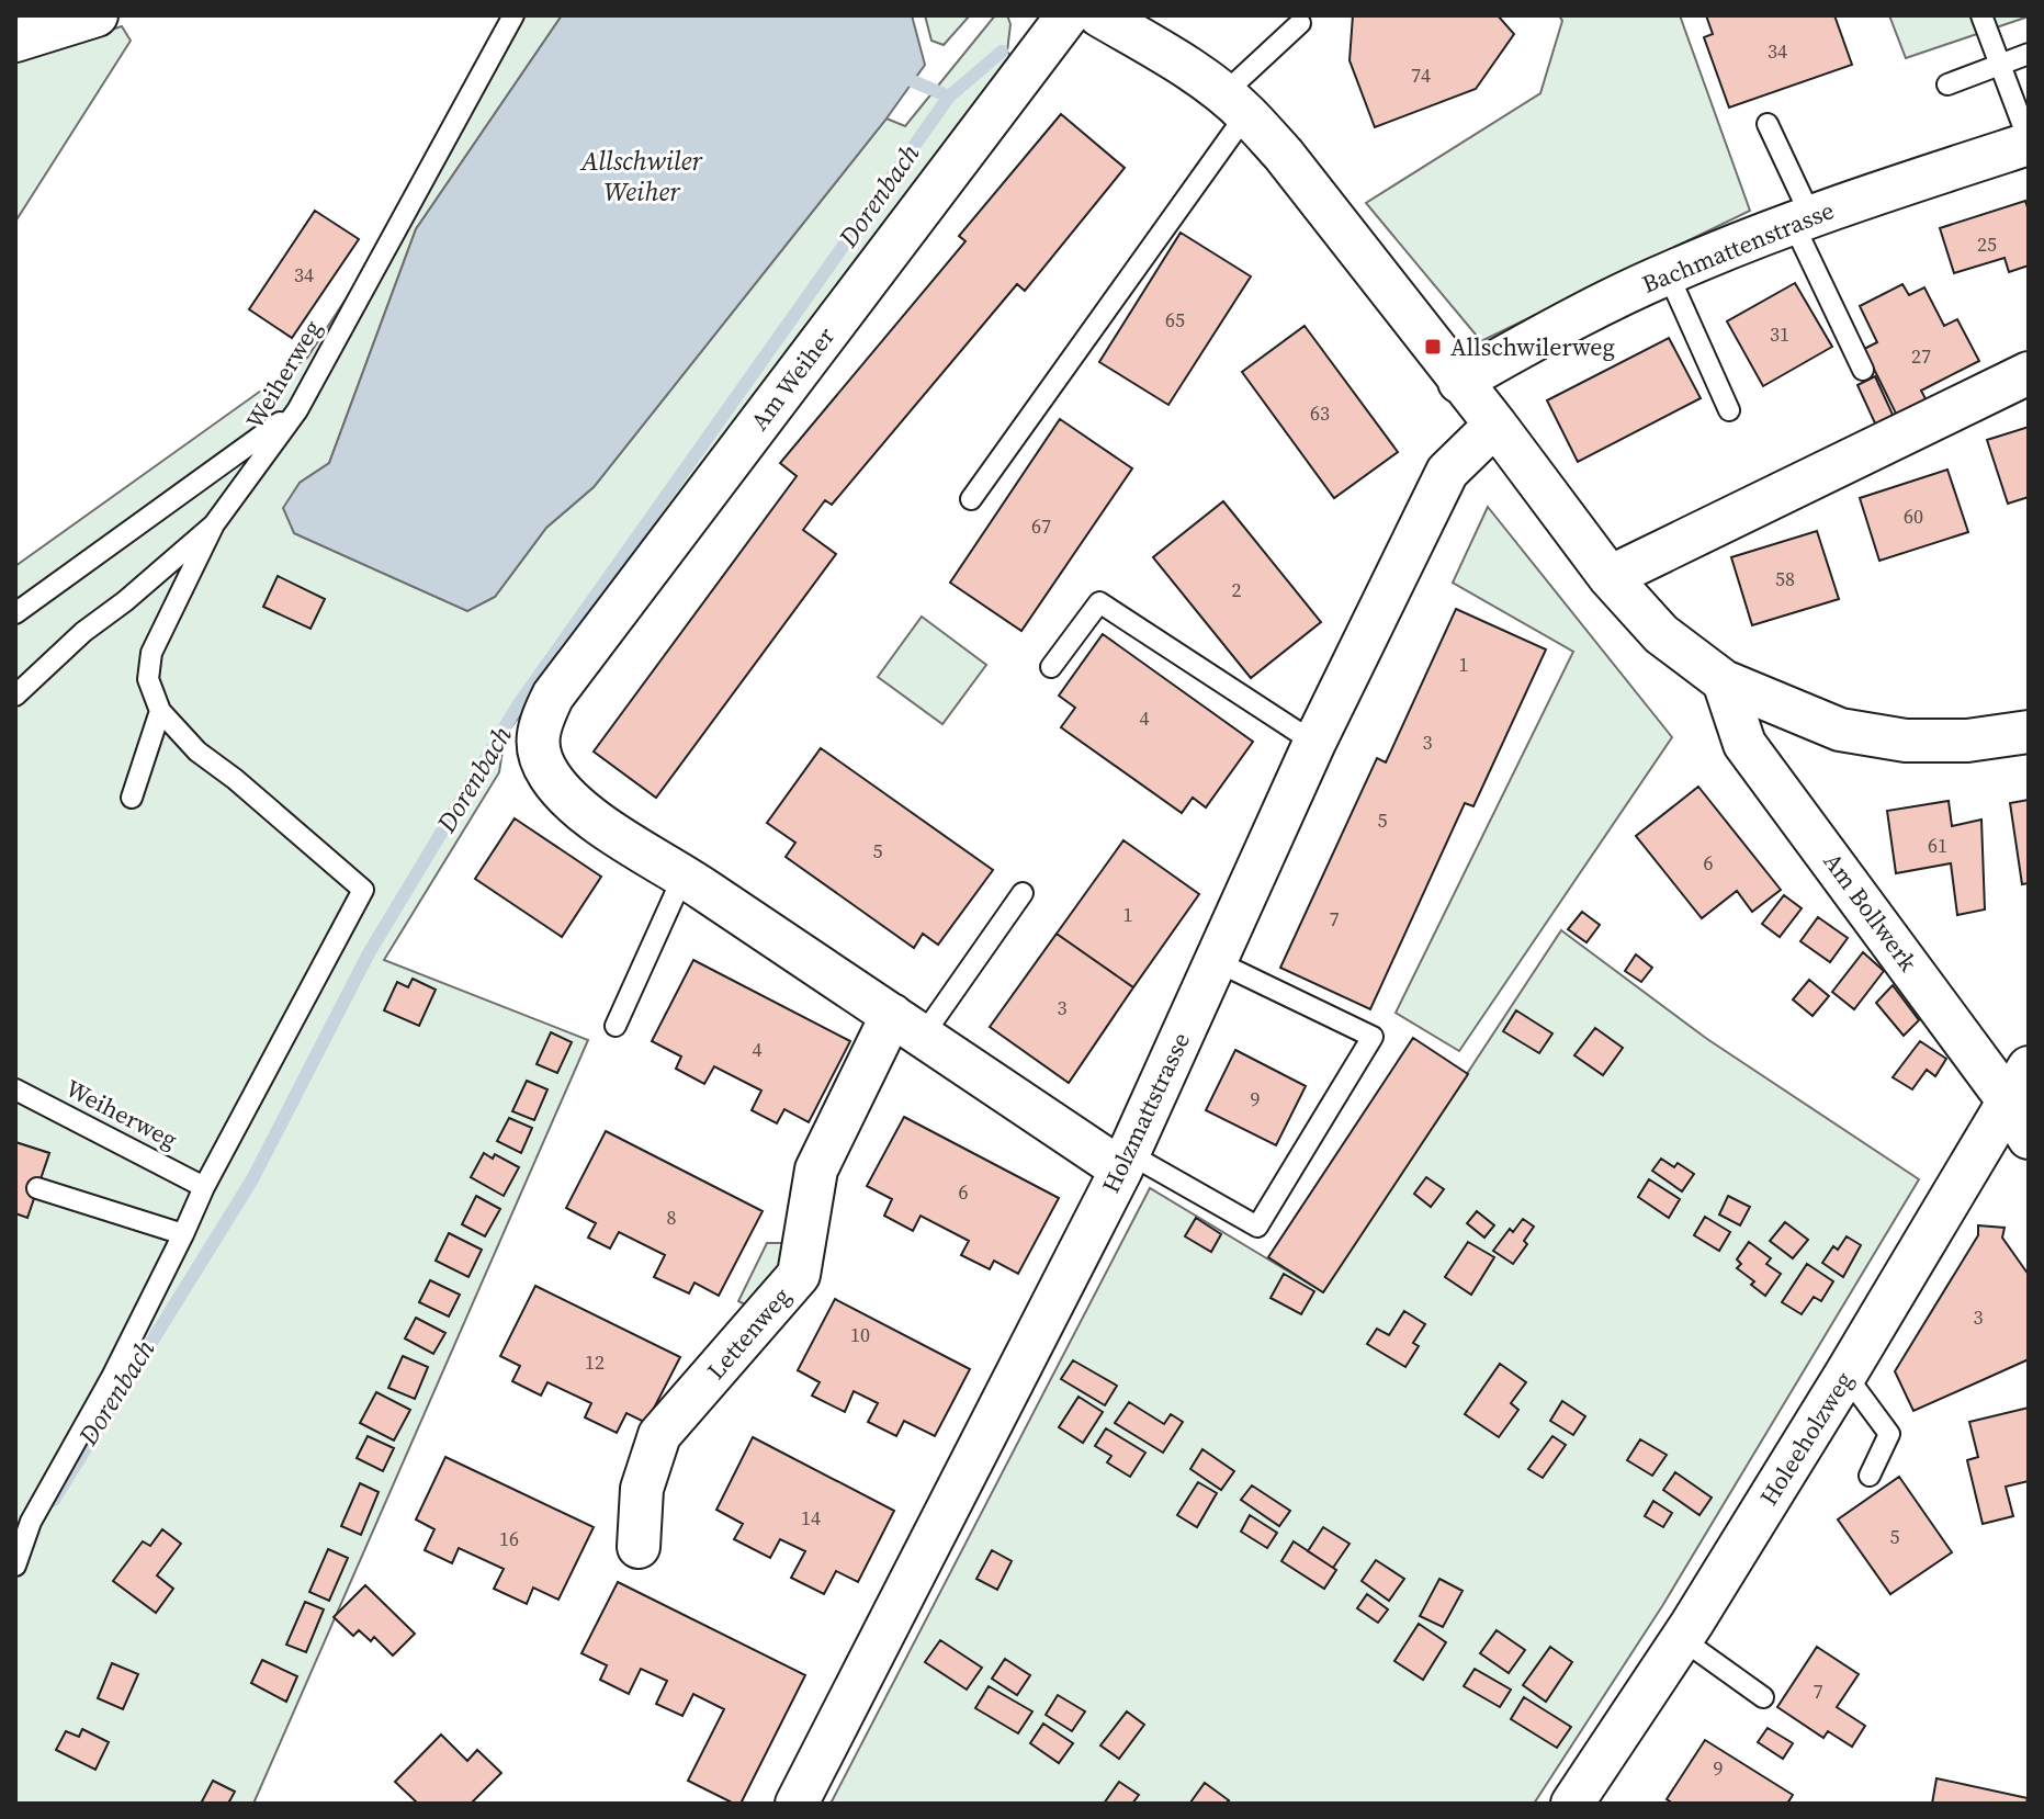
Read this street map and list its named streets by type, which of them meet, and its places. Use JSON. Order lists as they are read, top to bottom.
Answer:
{
  "streets": {
    "street": [
      "Bachmattenstrasse",
      "Am Weiher",
      "Am Bollwerk",
      "Holzmattstrasse",
      "Lettenweg",
      "Holeeholzweg"
    ],
    "lane": ["Weiherweg"]
  },
  "crossings": [
    ["Am Bollwerk", "Holeeholzweg"]
  ],
  "water": ["Allschwiler Weiher", "Dorenbach"],
  "places": {
    "transit": ["Allschwilerweg"]
  },
  "house_numbers": [
    "34",
    "74",
    "25",
    "34",
    "65",
    "31",
    "27",
    "63",
    "60",
    "67",
    "58",
    "2",
    "1",
    "4",
    "3",
    "5",
    "61",
    "5",
    "6",
    "1",
    "7",
    "3",
    "4",
    "9",
    "6",
    "8",
    "3",
    "10",
    "12",
    "14",
    "5",
    "16",
    "7",
    "9"
  ]
}
